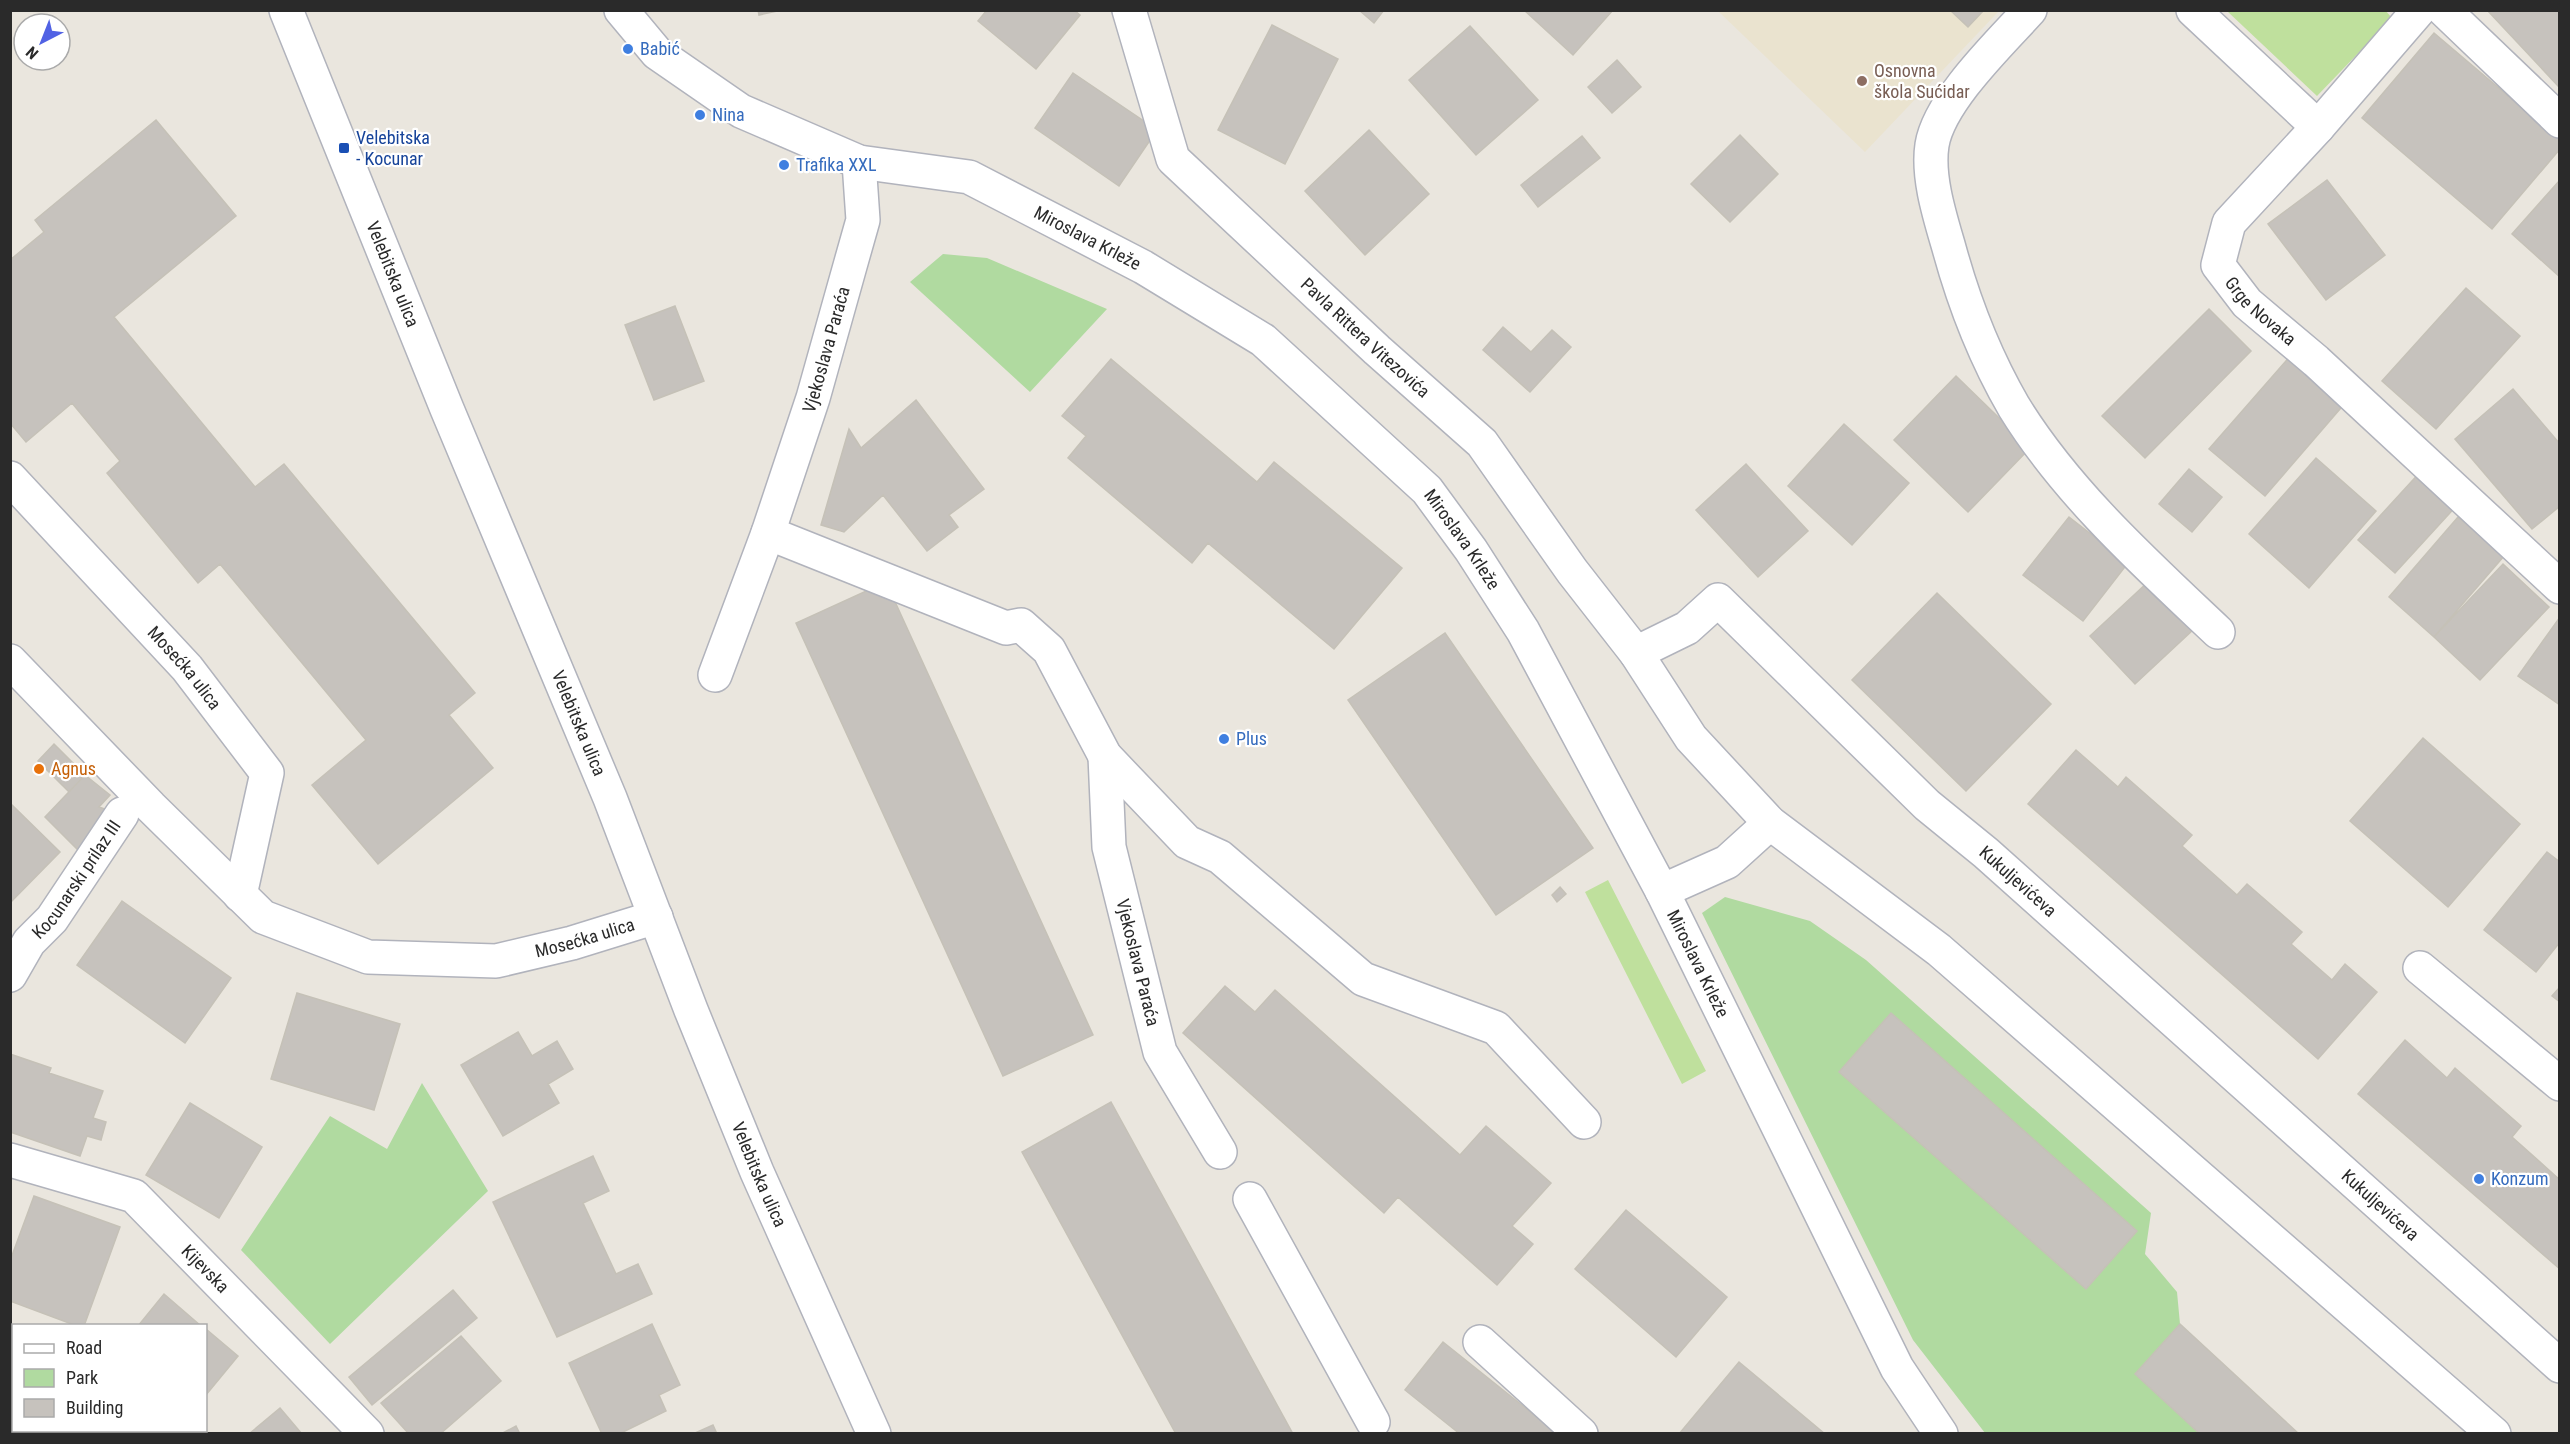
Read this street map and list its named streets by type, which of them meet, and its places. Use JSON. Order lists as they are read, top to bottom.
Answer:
{
  "streets": {
    "street": [
      "Miroslava Krleže",
      "Velebitska ulica",
      "Grge Novaka",
      "Pavla Rittera Vitezovića",
      "Vjekoslava Paraća",
      "Mosećka ulica",
      "Kocunarski prilaz III",
      "Kukuljevićeva",
      "Kijevska"
    ]
  },
  "crossings": [
    ["Miroslava Krleže", "Vjekoslava Paraća"],
    ["Velebitska ulica", "Mosećka ulica"],
    ["Pavla Rittera Vitezovića", "Kukuljevićeva"]
  ],
  "places": {
    "other": [
      "Babić",
      "Osnovna škola Sućidar",
      "Nina",
      "Trafika XXL",
      "Plus",
      "Agnus",
      "Konzum"
    ],
    "transit": ["Velebitska - Kocunar"]
  },
  "legend": ["Road", "Park", "Building"],
  "north": "bottom left"
}
